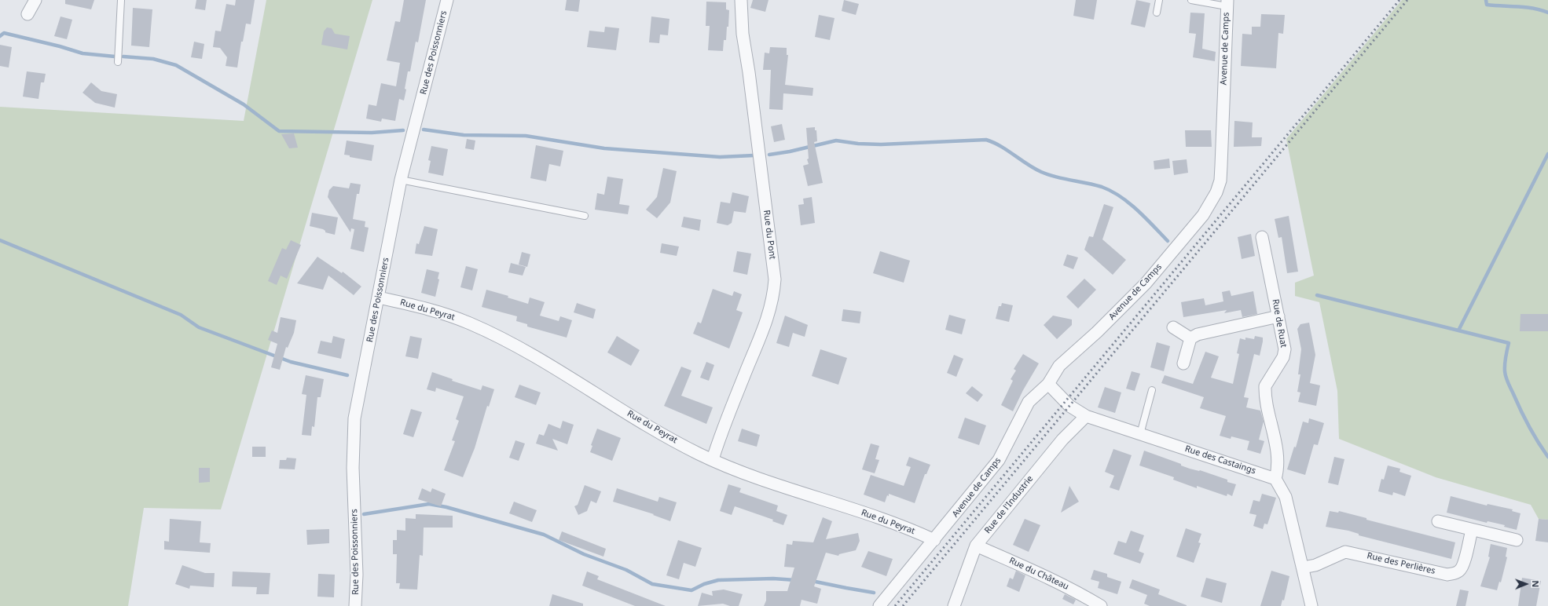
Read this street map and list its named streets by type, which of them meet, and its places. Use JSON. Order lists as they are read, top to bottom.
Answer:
{
  "streets": {
    "street": [
      "Avenue de Camps",
      "Rue des Poissonniers",
      "Rue du Pont",
      "Rue du Peyrat",
      "Rue de Ruat",
      "Rue des Castaings",
      "Rue de l'Industrie",
      "Rue des Perlières",
      "Rue du Château"
    ]
  },
  "crossings": [
    ["Avenue de Camps", "Rue du Peyrat"],
    ["Avenue de Camps", "Rue des Castaings"],
    ["Rue des Poissonniers", "Rue du Peyrat"],
    ["Rue du Pont", "Rue du Peyrat"],
    ["Rue de Ruat", "Rue des Castaings"],
    ["Rue des Castaings", "Rue de l'Industrie"],
    ["Rue de l'Industrie", "Rue du Château"]
  ],
  "north": "right"
}
